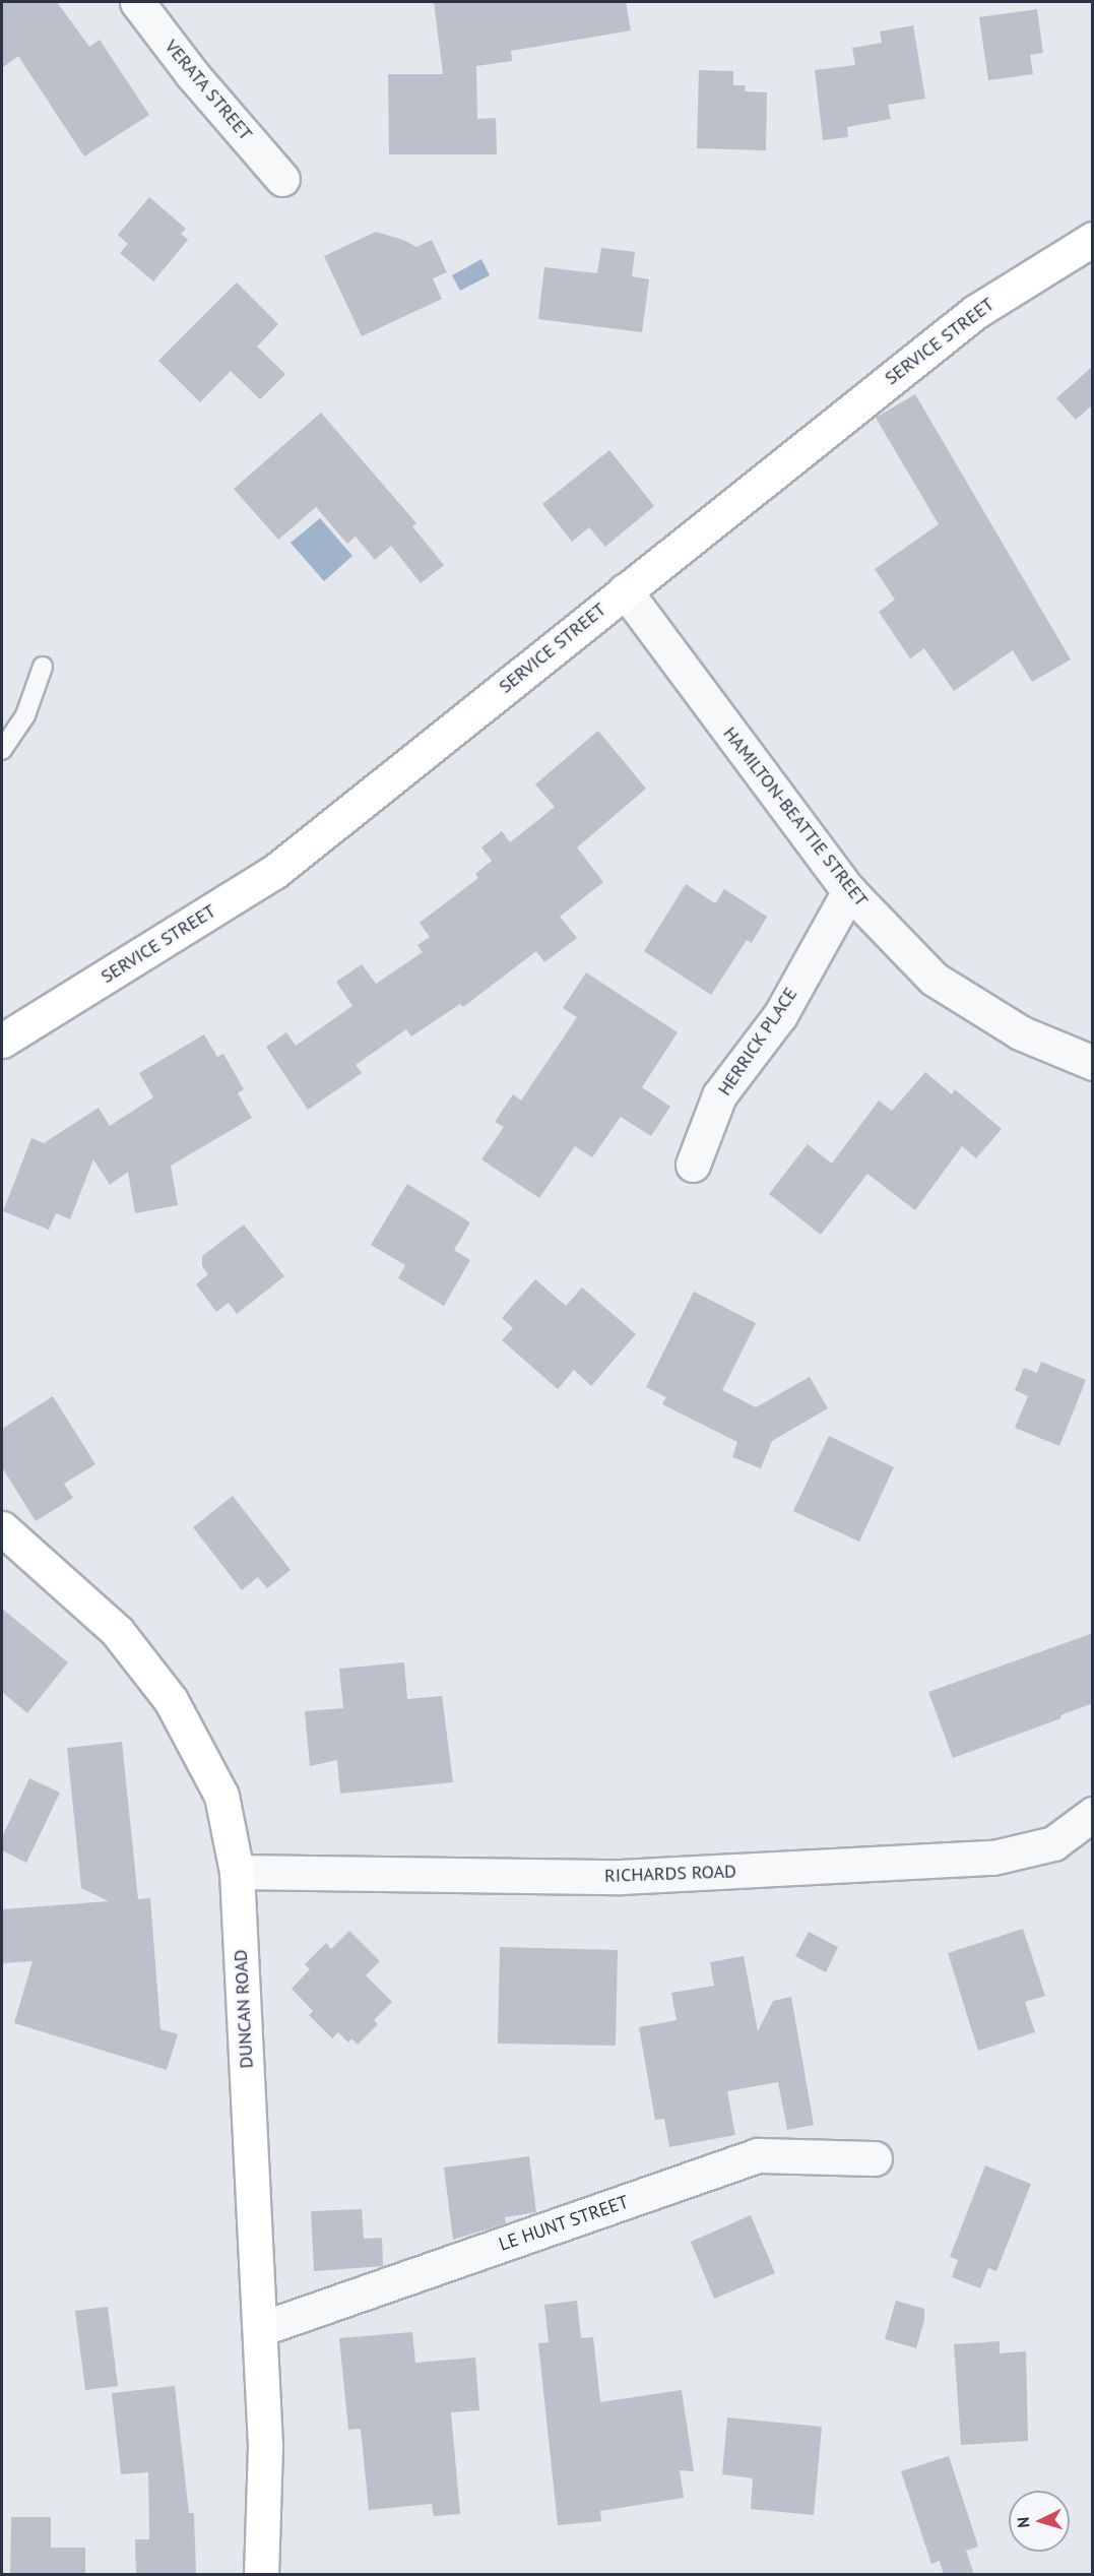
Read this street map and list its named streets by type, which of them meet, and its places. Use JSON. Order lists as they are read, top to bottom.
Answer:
{
  "streets": {
    "main road": ["SERVICE STREET", "DUNCAN ROAD"],
    "street": [
      "VERATA STREET",
      "HAMILTON-BEATTIE STREET",
      "HERRICK PLACE",
      "RICHARDS ROAD",
      "LE HUNT STREET"
    ]
  },
  "crossings": [
    ["SERVICE STREET", "HAMILTON-BEATTIE STREET"],
    ["HAMILTON-BEATTIE STREET", "HERRICK PLACE"],
    ["RICHARDS ROAD", "DUNCAN ROAD"],
    ["DUNCAN ROAD", "LE HUNT STREET"]
  ],
  "north": "left"
}
